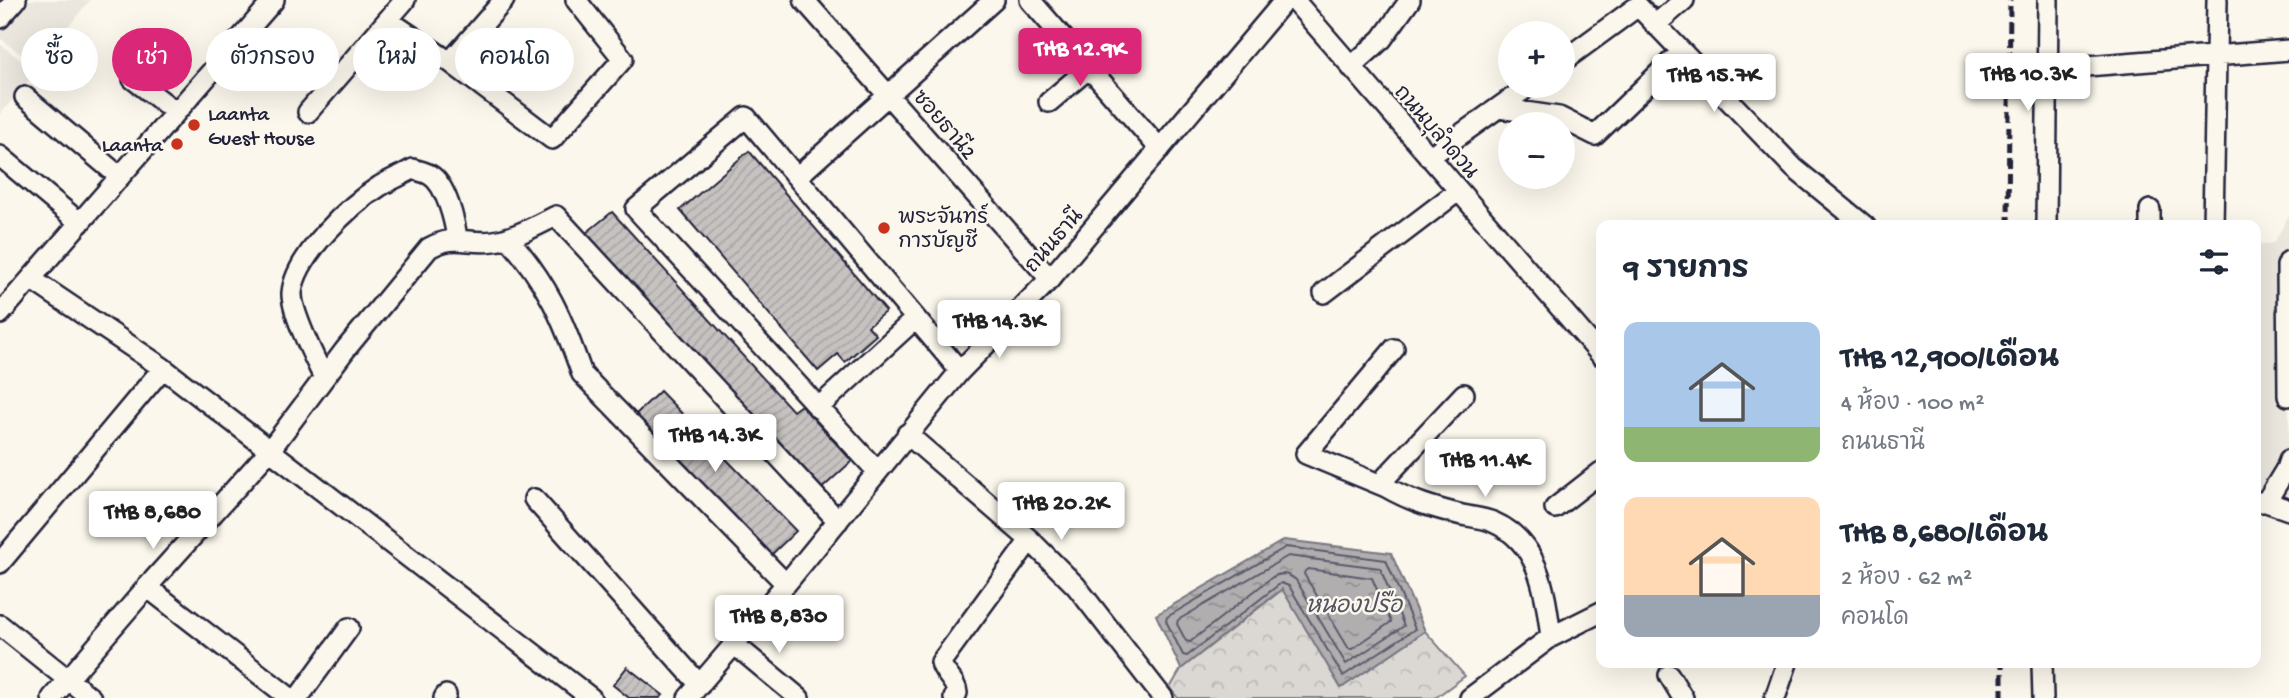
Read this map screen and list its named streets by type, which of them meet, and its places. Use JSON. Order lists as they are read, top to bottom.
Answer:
{
  "streets": {
    "street": ["ซอยธานี2", "ถนนบุลำดวน", "ถนนธานี"]
  },
  "crossings": [
    ["ซอยธานี2", "ถนนธานี"]
  ],
  "water": ["หนองปรือ"],
  "places": ["Laanta Guest House", "Laanta", "พระจันทร์ การบัญชี"],
  "page": {
    "map_buttons": ["+", "−"],
    "price": [
      "THB 12.9K",
      "THB 10.3K",
      "THB 15.7K",
      "THB 14.3K",
      "THB 14.3K",
      "THB 11.4K",
      "THB 20.2K",
      "THB 8,680",
      "THB 8,830"
    ],
    "chip": [
      "ซื้อ",
      "เช่า",
      "ตัวกรอง",
      "ใหม่",
      "คอนโด"
    ],
    "heading": "9 รายการ",
    "list": [
      {
        "name": "THB 12,900/เดือน",
        "note": "4 ห้อง · 100 m² · ถนนธานี"
      },
      {
        "name": "THB 8,680/เดือน",
        "note": "2 ห้อง · 62 m² · คอนโด"
      }
    ]
  }
}
